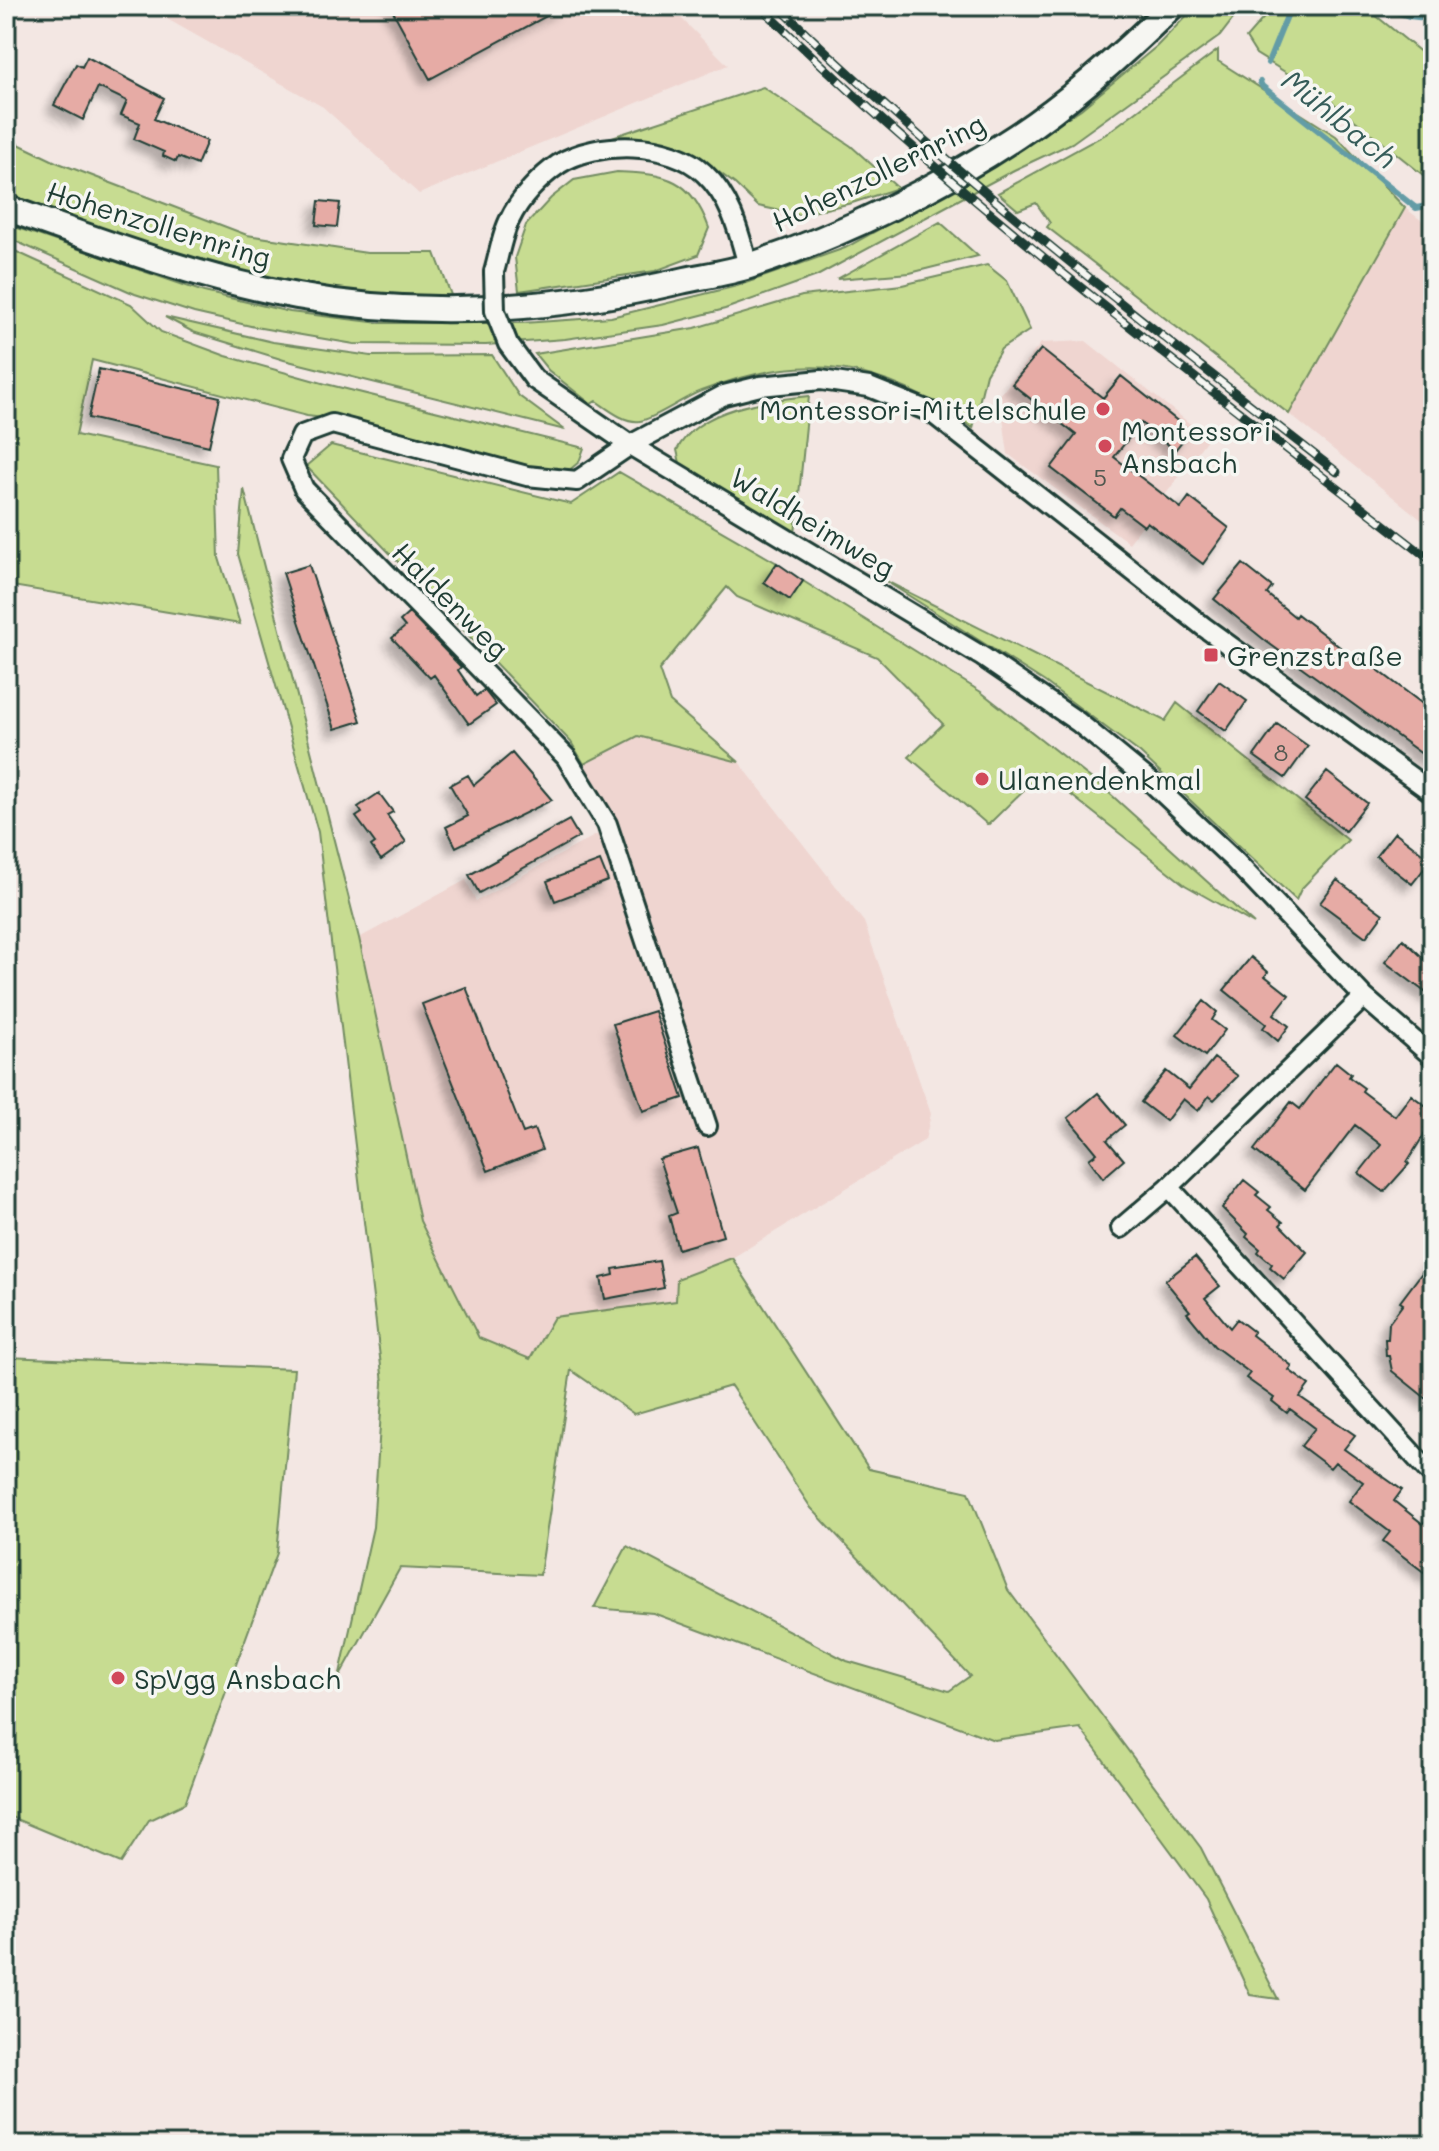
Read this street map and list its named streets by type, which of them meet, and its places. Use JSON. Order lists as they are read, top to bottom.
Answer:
{
  "streets": {
    "main road": ["Hohenzollernring"],
    "street": ["Waldheimweg", "Haldenweg"]
  },
  "crossings": [
    ["Hohenzollernring", "Waldheimweg"],
    ["Waldheimweg", "Haldenweg"]
  ],
  "water": ["Mühlbach"],
  "places": {
    "other": [
      "Montessori-Mittelschule",
      "Montessori Ansbach",
      "Ulanendenkmal",
      "SpVgg Ansbach"
    ],
    "transit": ["Grenzstraße"]
  },
  "house_numbers": ["5", "8"]
}
